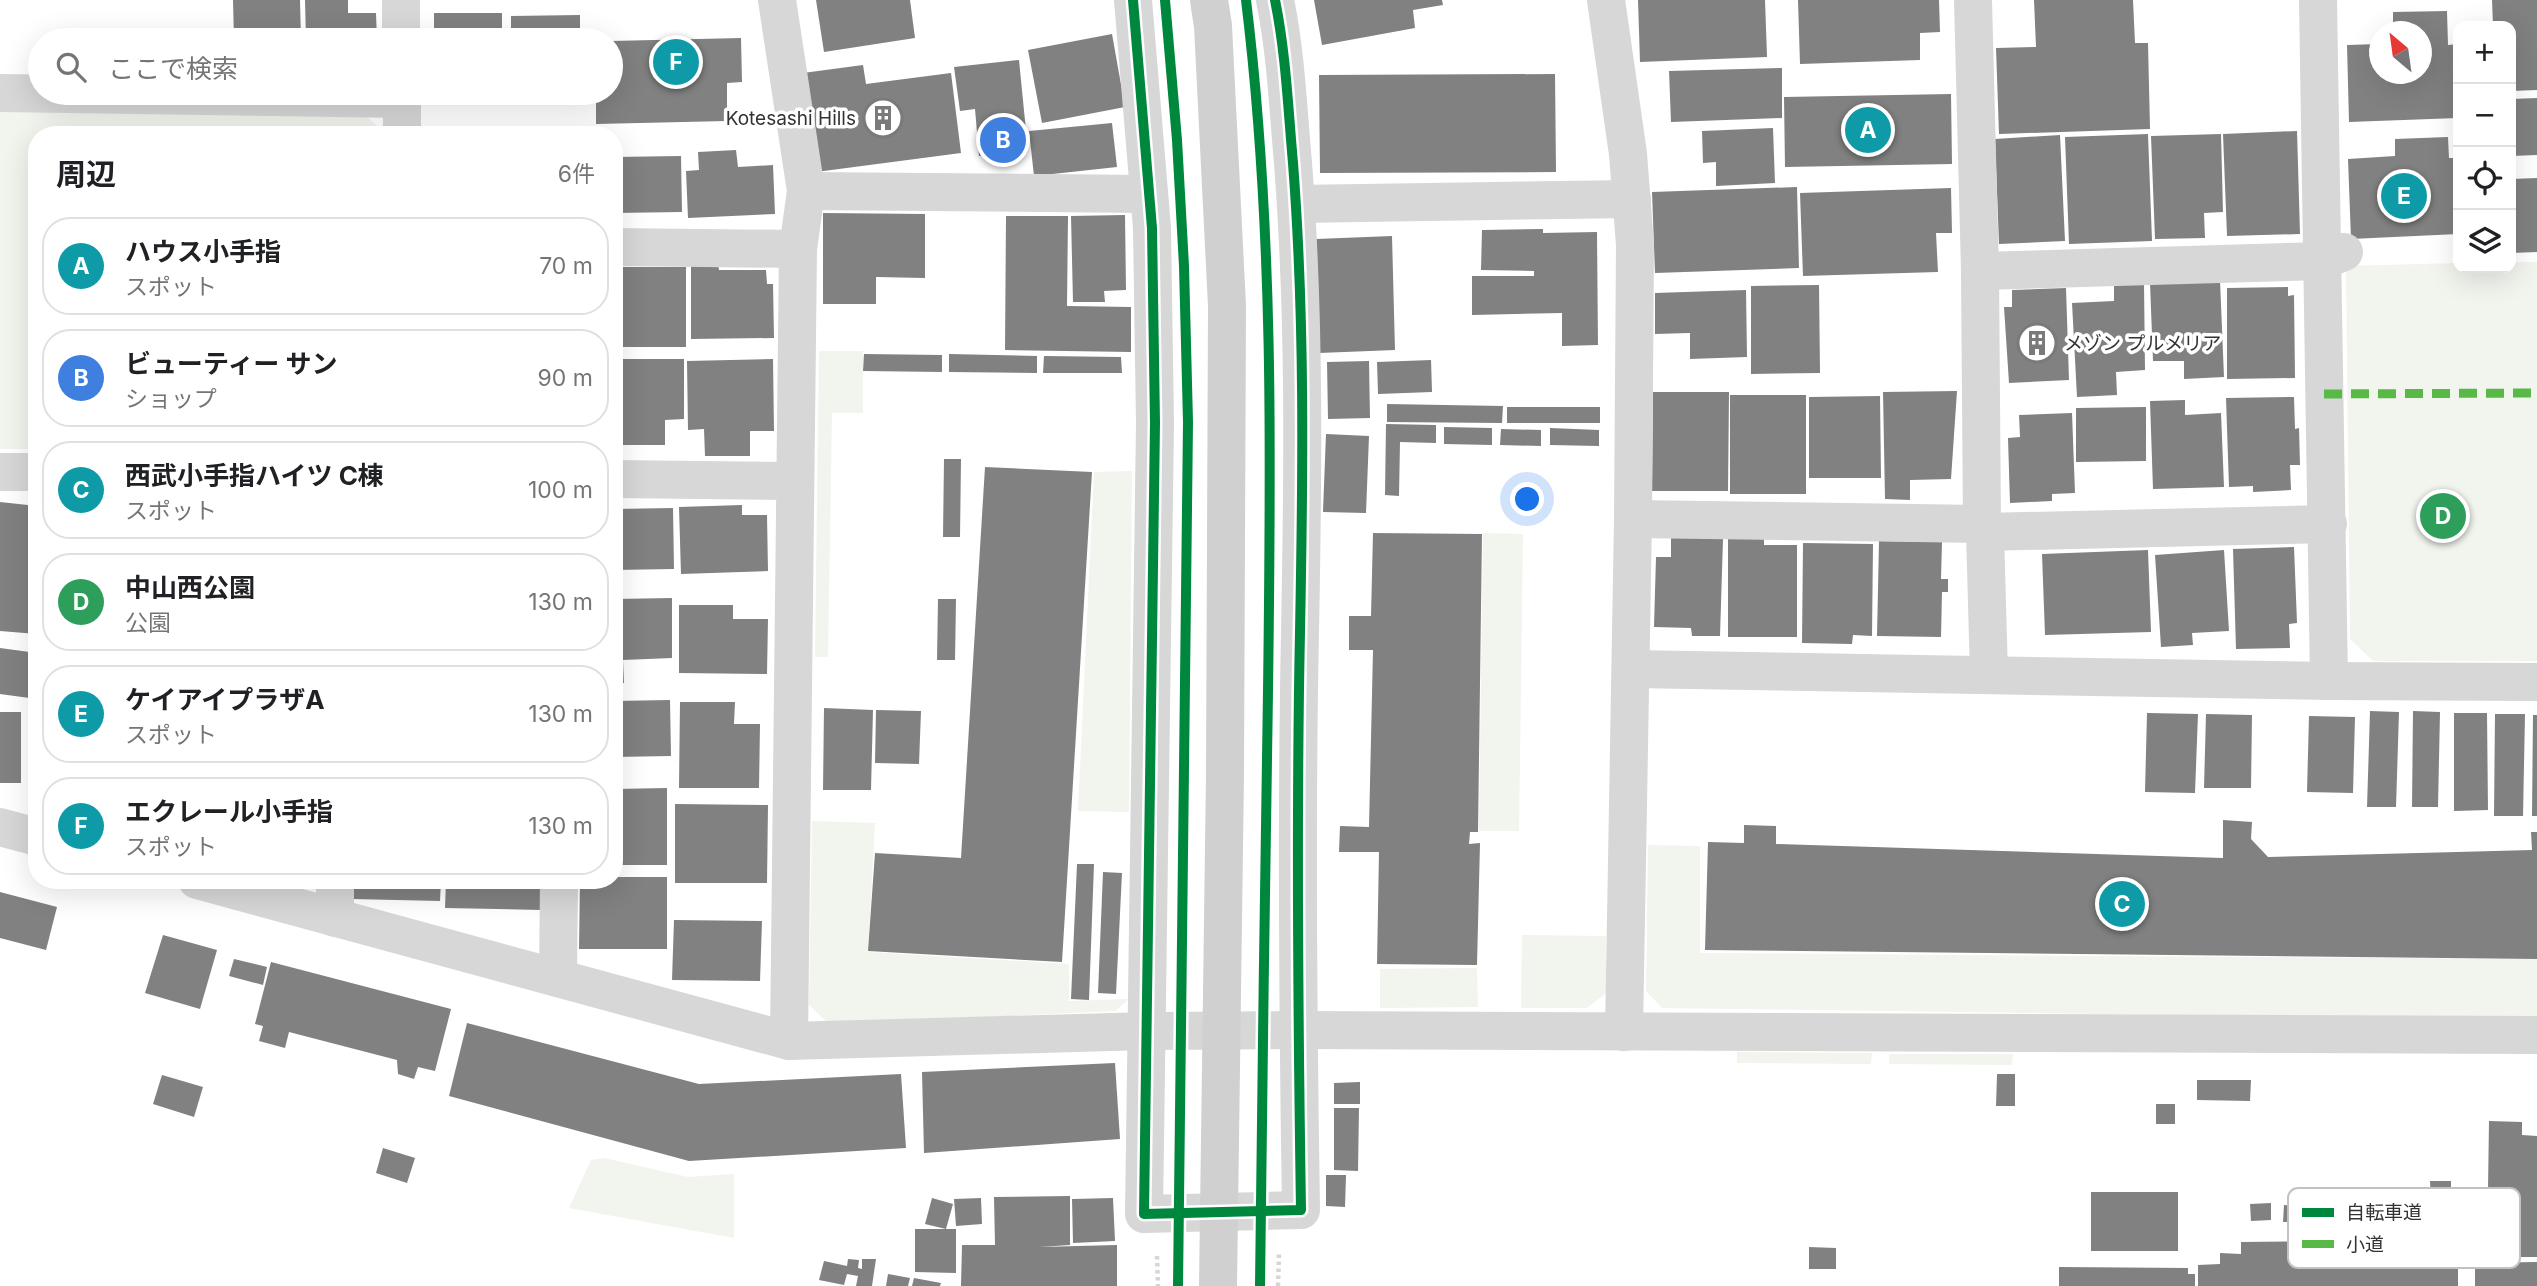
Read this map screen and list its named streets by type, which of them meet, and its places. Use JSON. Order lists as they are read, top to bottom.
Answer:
{
  "places": {
    "building": ["Kotesashi Hills", "メゾン プルメリア"]
  },
  "legend": ["自転車道", "小道"],
  "north": "top left",
  "page": {
    "map_buttons": ["+", "−"],
    "search": "ここで検索",
    "pins": [
      "F",
      "A",
      "B",
      "E",
      "D",
      "C"
    ],
    "heading": ["周辺", "6件"],
    "list": [
      {
        "mark": "A",
        "name": "ハウス小手指",
        "note": "スポット",
        "value": "70 m"
      },
      {
        "mark": "B",
        "name": "ビューティー サン",
        "note": "ショップ",
        "value": "90 m"
      },
      {
        "mark": "C",
        "name": "西武小手指ハイツ C棟",
        "note": "スポット",
        "value": "100 m"
      },
      {
        "mark": "D",
        "name": "中山西公園",
        "note": "公園",
        "value": "130 m"
      },
      {
        "mark": "E",
        "name": "ケイアイプラザA",
        "note": "スポット",
        "value": "130 m"
      },
      {
        "mark": "F",
        "name": "エクレール小手指",
        "note": "スポット",
        "value": "130 m"
      }
    ]
  }
}
